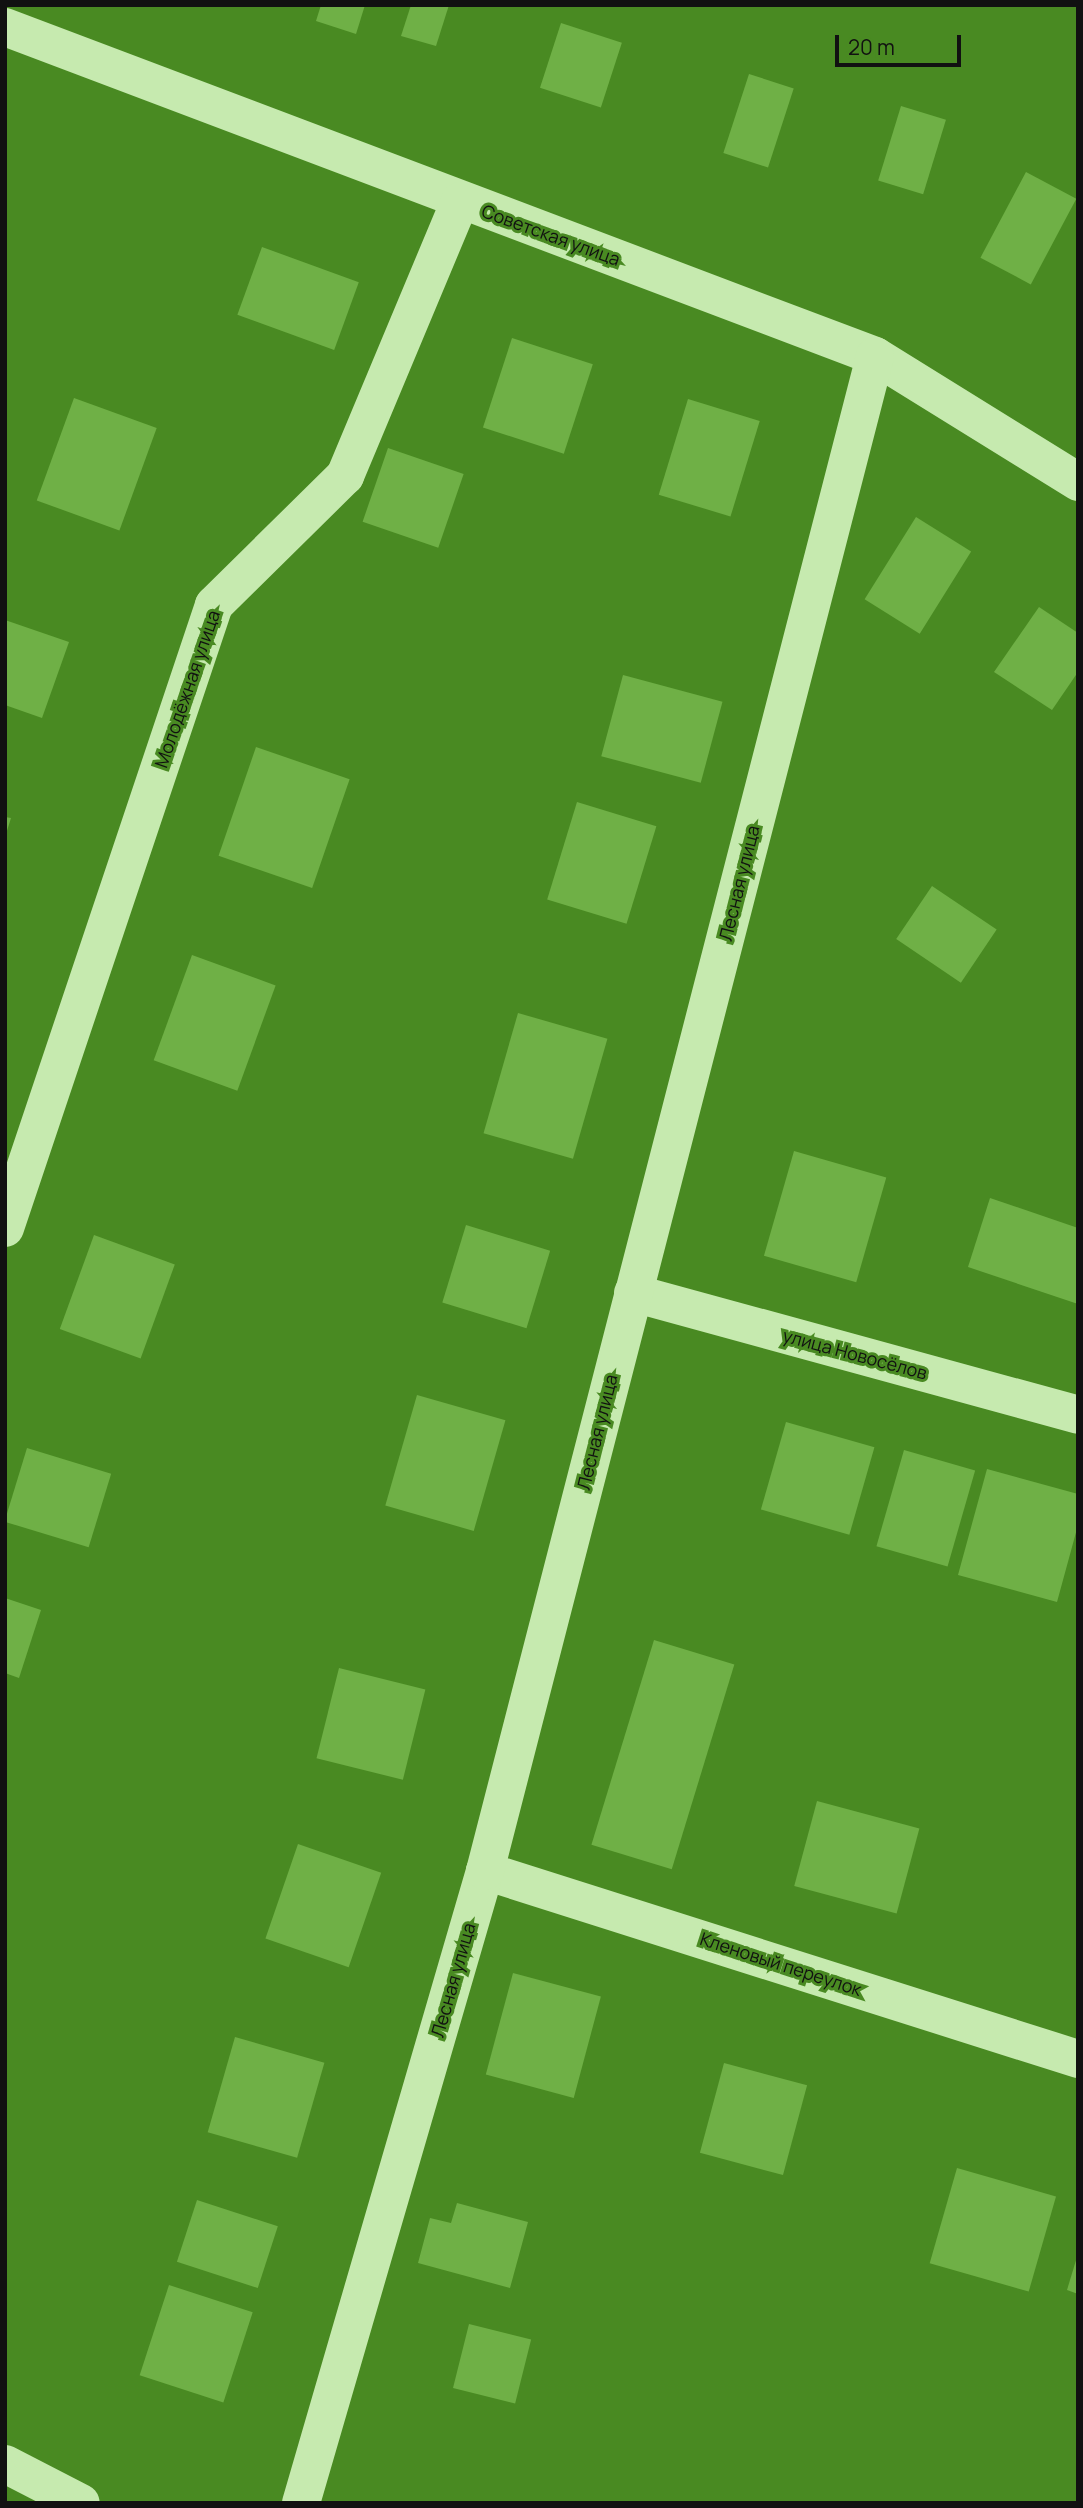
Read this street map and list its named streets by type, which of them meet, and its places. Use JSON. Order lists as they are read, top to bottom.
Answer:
{
  "streets": {
    "street": [
      "Советская улица",
      "Молодёжная улица",
      "Лесная улица",
      "улица Новосёлов",
      "Кленовый переулок"
    ]
  },
  "crossings": [
    ["Советская улица", "Молодёжная улица"],
    ["Советская улица", "Лесная улица"],
    ["Лесная улица", "улица Новосёлов"],
    ["Лесная улица", "Кленовый переулок"]
  ],
  "scale_bar": "20 m"
}
